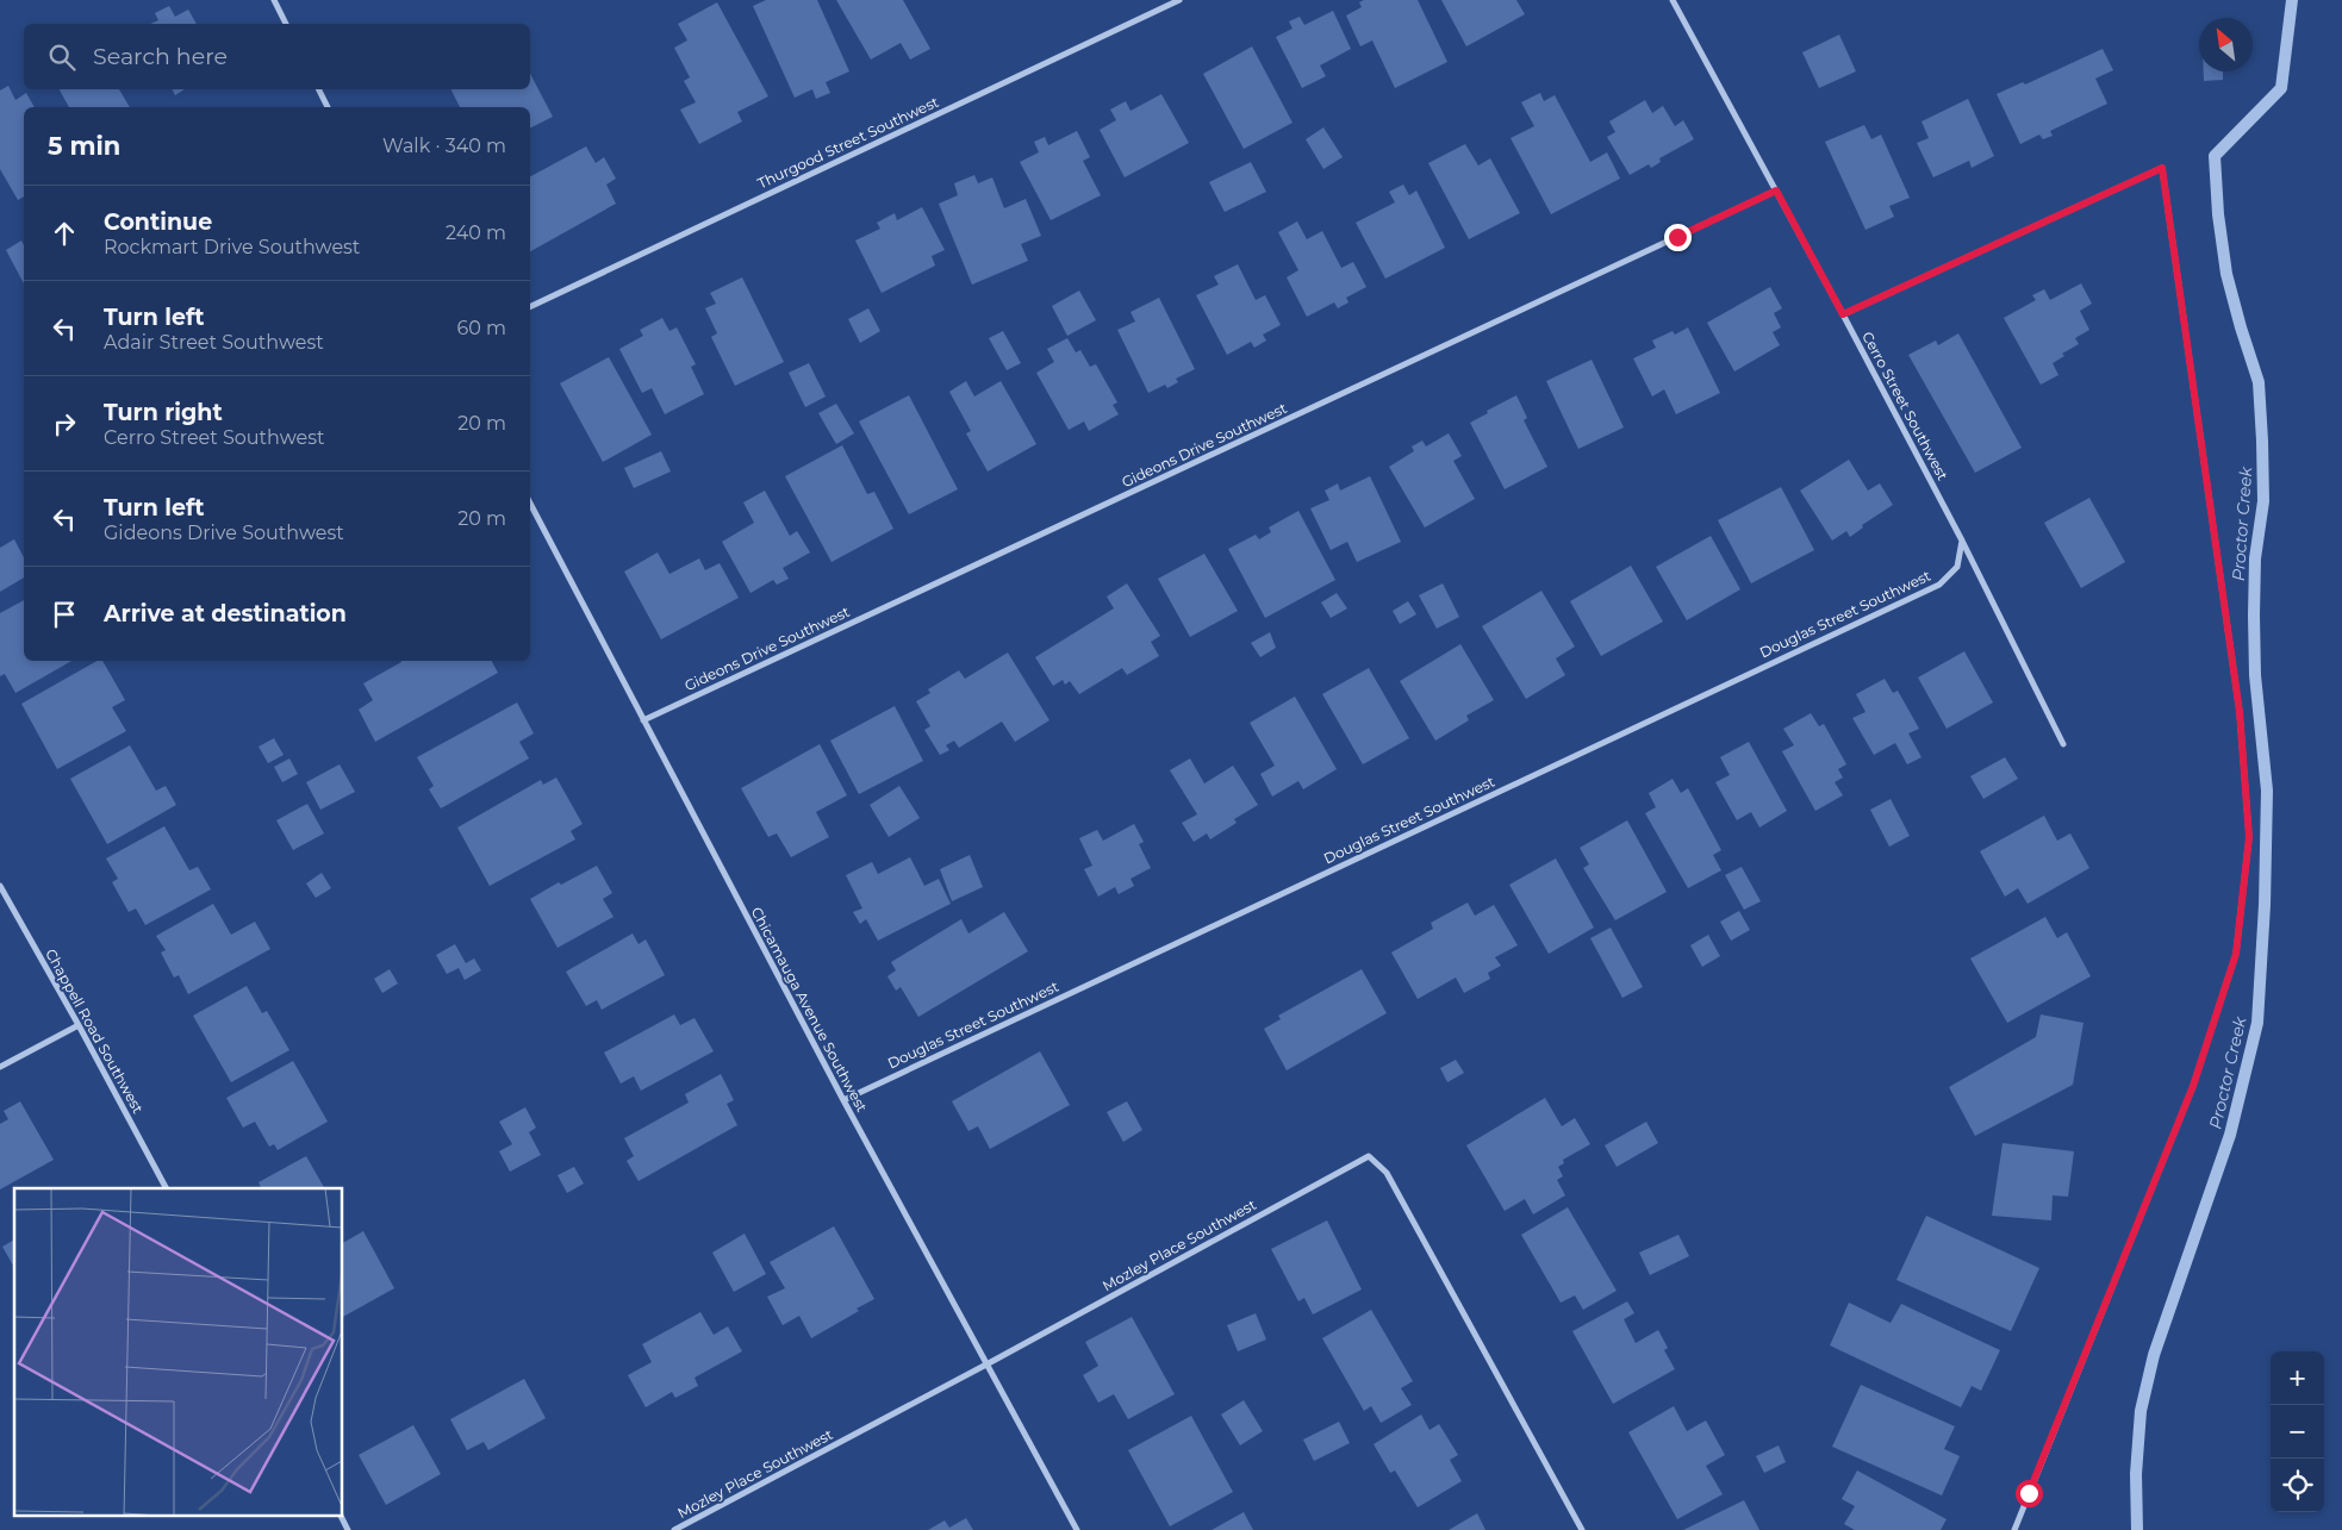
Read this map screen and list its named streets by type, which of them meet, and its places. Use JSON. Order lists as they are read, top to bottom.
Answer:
{
  "streets": {
    "street": [
      "Thurgood Street Southwest",
      "Cerro Street Southwest",
      "Gideons Drive Southwest",
      "Douglas Street Southwest",
      "Chicamauga Avenue Southwest",
      "Chappell Road Southwest",
      "Mozley Place Southwest"
    ]
  },
  "crossings": [
    ["Cerro Street Southwest", "Gideons Drive Southwest"],
    ["Cerro Street Southwest", "Douglas Street Southwest"],
    ["Gideons Drive Southwest", "Chicamauga Avenue Southwest"],
    ["Douglas Street Southwest", "Chicamauga Avenue Southwest"],
    ["Chicamauga Avenue Southwest", "Mozley Place Southwest"]
  ],
  "water": ["Proctor Creek"],
  "north": "top left",
  "page": {
    "search": "Search here",
    "heading": ["5 min", "Walk · 340 m"],
    "list": [
      ["Continue", "Rockmart Drive Southwest", "240 m"],
      ["Turn left", "Adair Street Southwest", "60 m"],
      ["Turn right", "Cerro Street Southwest", "20 m"],
      ["Turn left", "Gideons Drive Southwest", "20 m"],
      "Arrive at destination"
    ],
    "map_buttons": ["+", "−"]
  }
}
